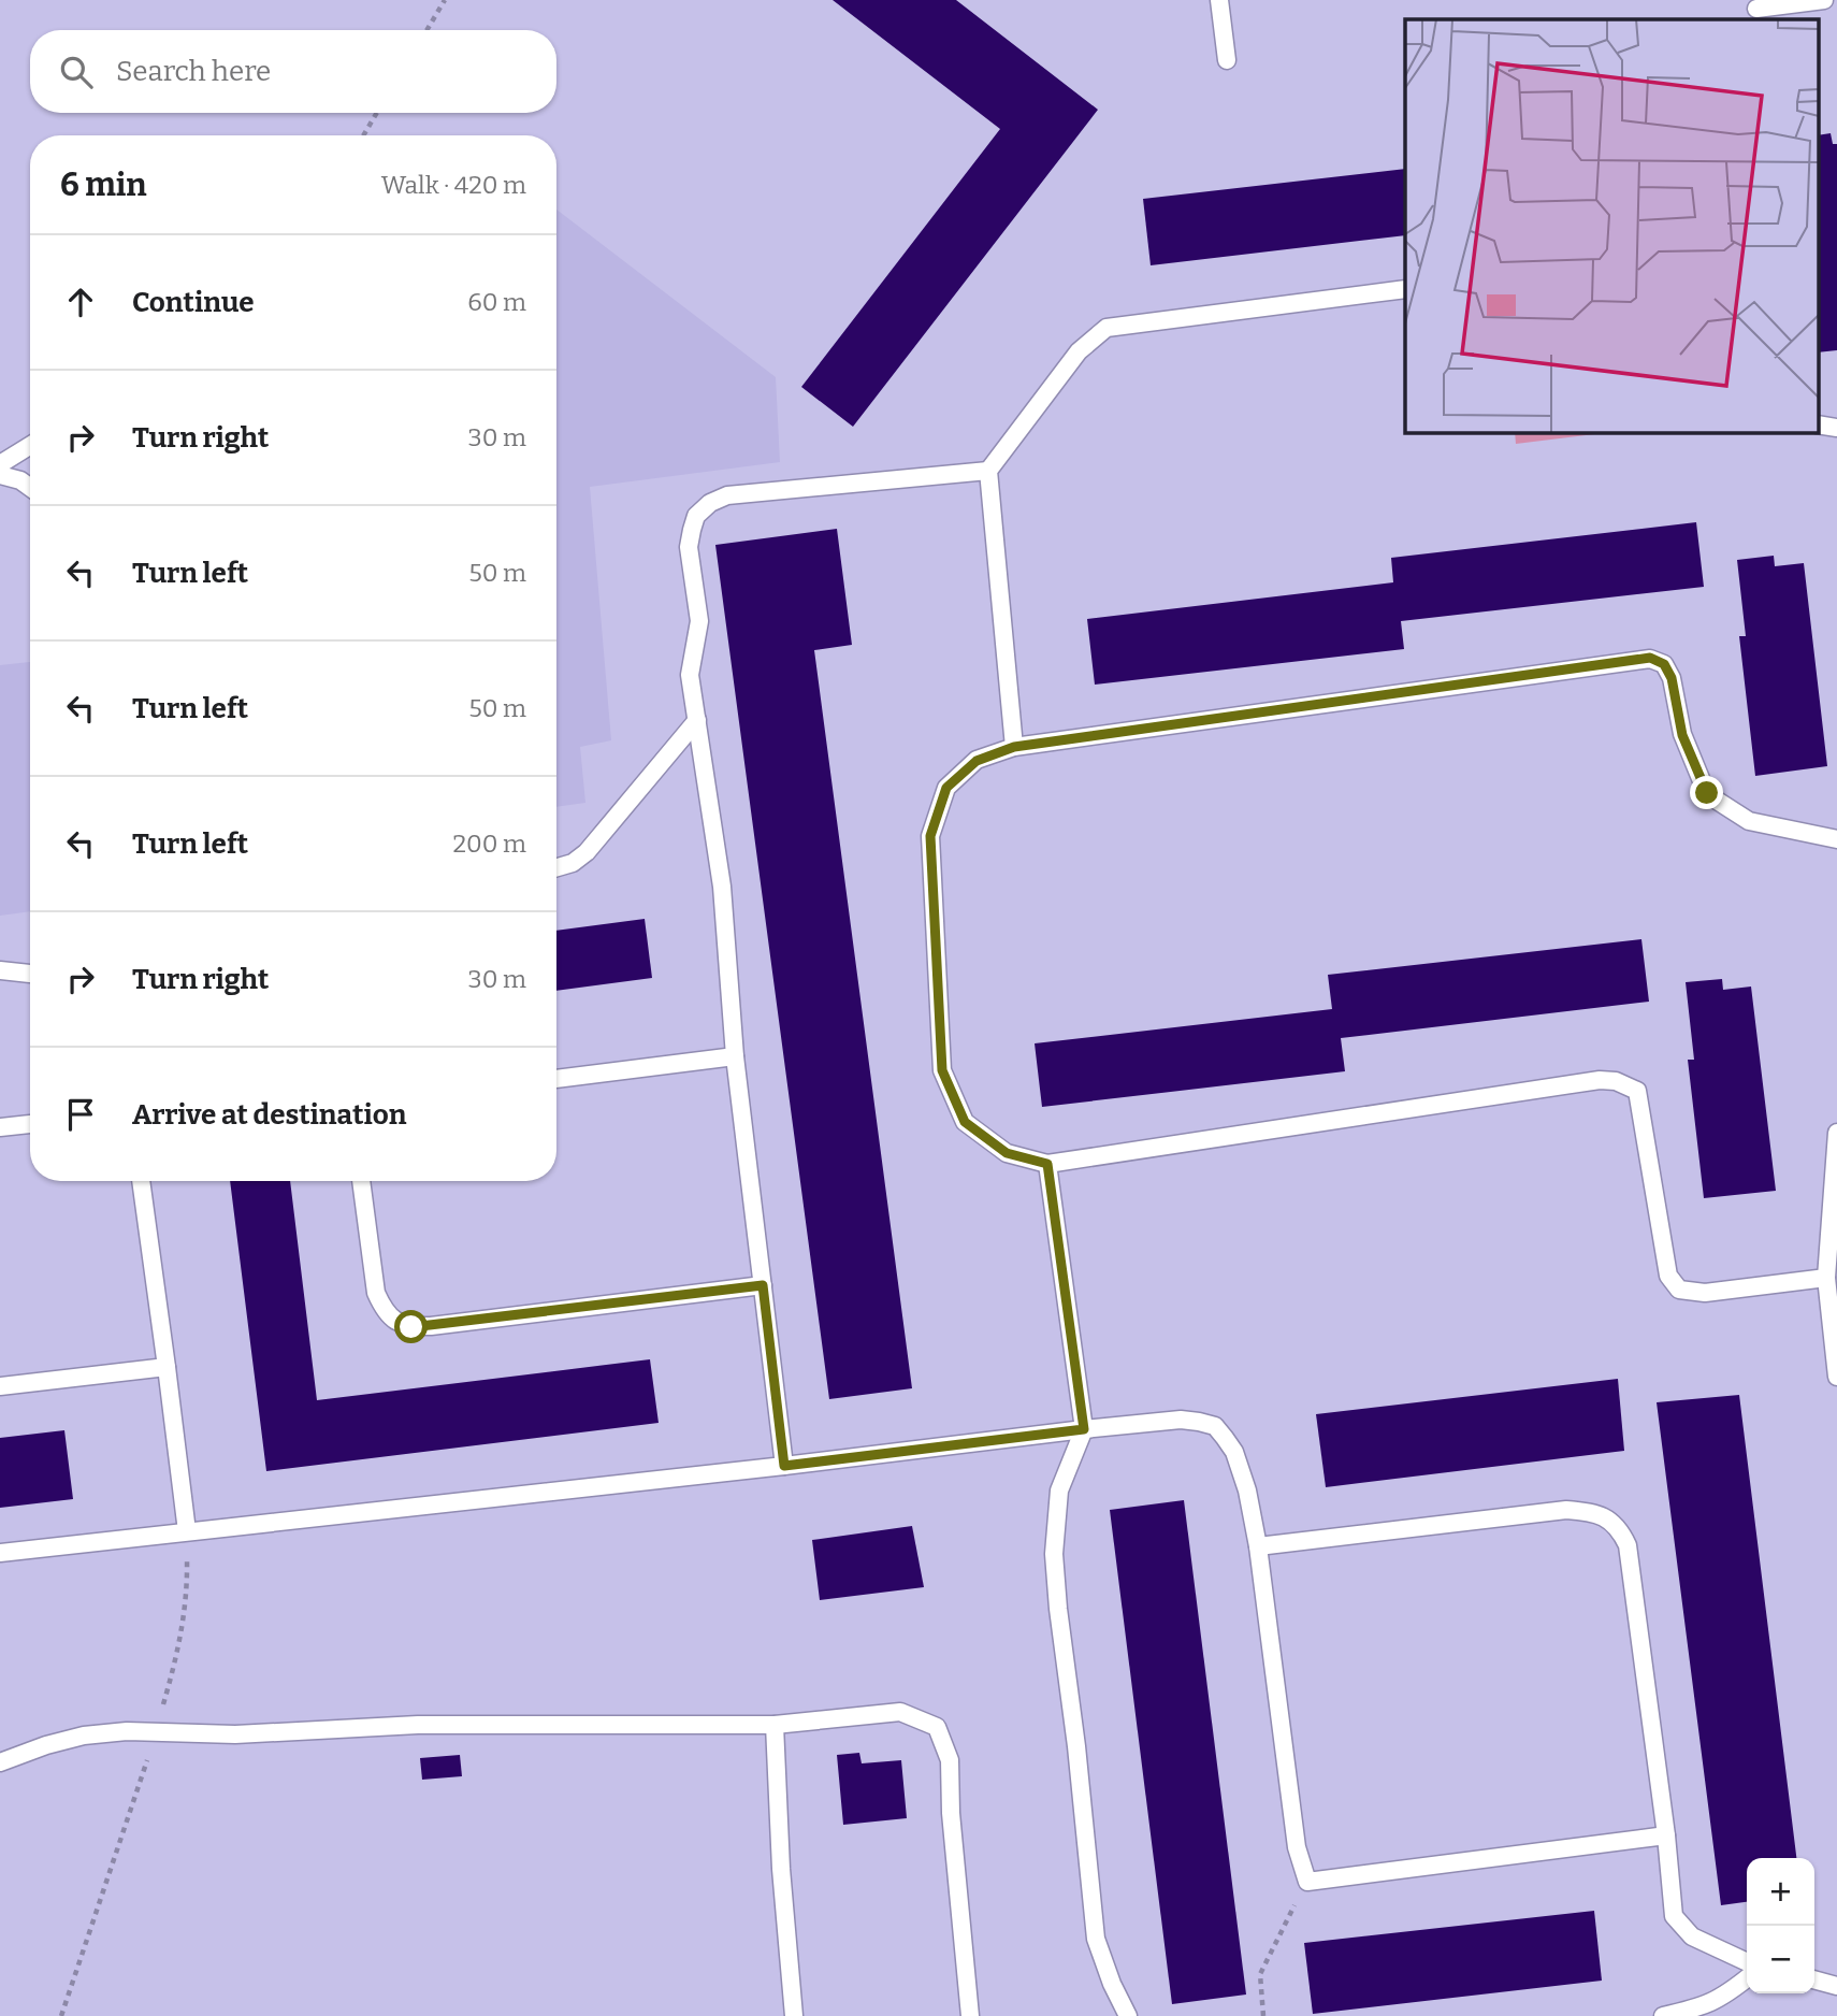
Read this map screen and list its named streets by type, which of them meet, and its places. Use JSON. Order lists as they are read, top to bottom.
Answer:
{
  "page": {
    "search": "Search here",
    "heading": ["6 min", "Walk · 420 m"],
    "list": [
      ["Continue", "60 m"],
      ["Turn right", "30 m"],
      ["Turn left", "50 m"],
      ["Turn left", "50 m"],
      ["Turn left", "200 m"],
      ["Turn right", "30 m"],
      "Arrive at destination"
    ],
    "map_buttons": ["+", "−"]
  }
}
